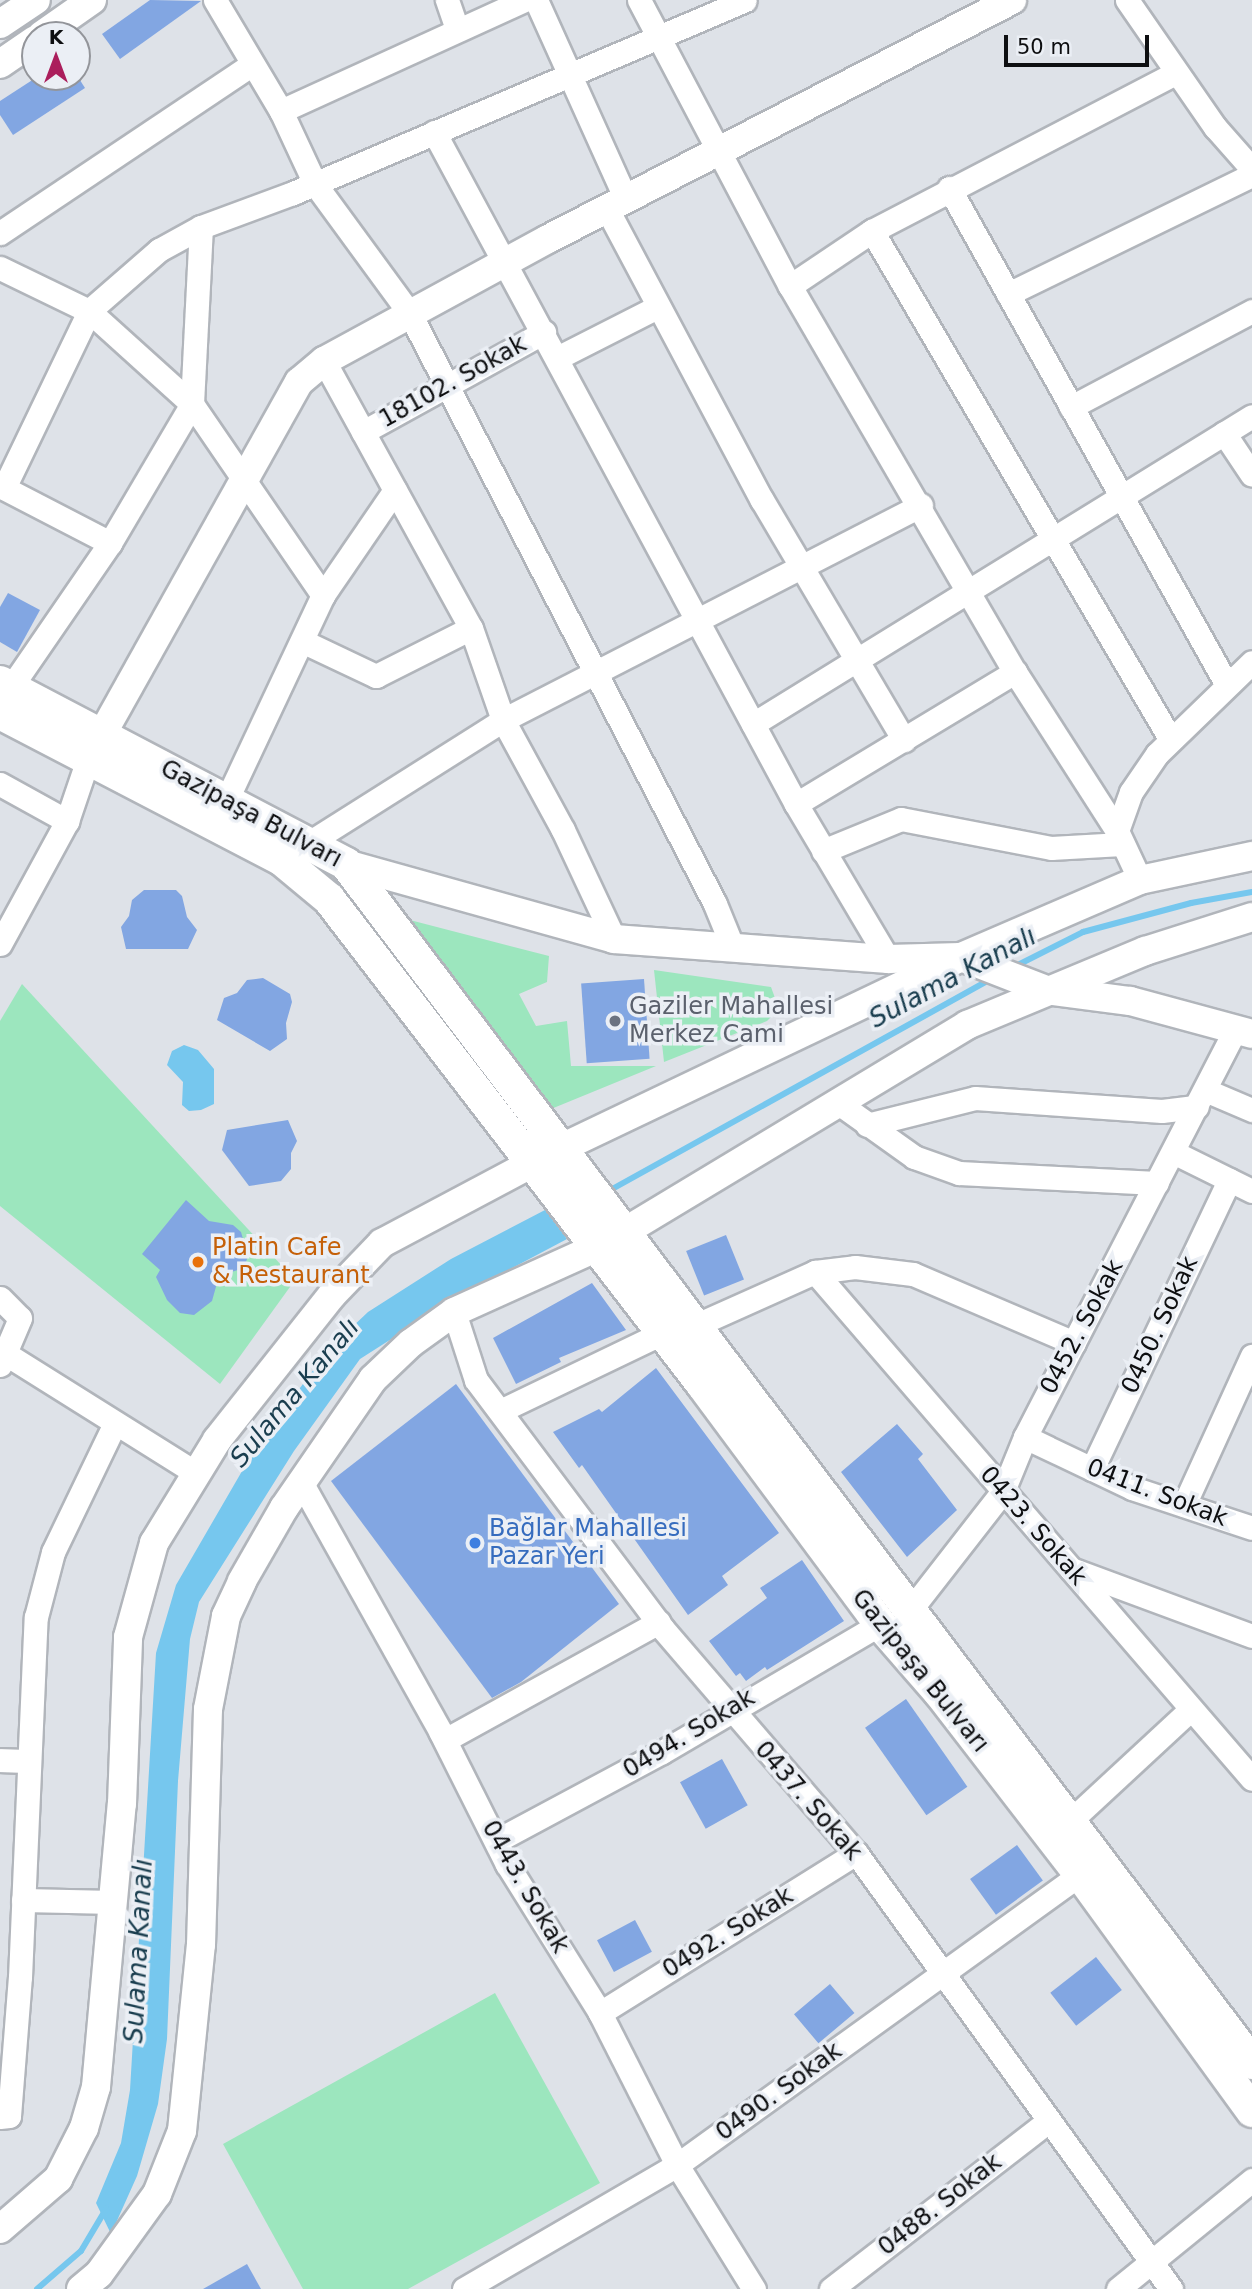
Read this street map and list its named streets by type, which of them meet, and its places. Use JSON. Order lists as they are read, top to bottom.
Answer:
{
  "streets": {
    "main road": ["Gazipaşa Bulvarı"],
    "street": [
      "18102. Sokak",
      "0450. Sokak",
      "0452. Sokak",
      "0411. Sokak",
      "0423. Sokak",
      "0494. Sokak",
      "0437. Sokak",
      "0443. Sokak",
      "0492. Sokak",
      "0490. Sokak",
      "0488. Sokak"
    ]
  },
  "crossings": [
    ["Gazipaşa Bulvarı", "0452. Sokak"],
    ["Gazipaşa Bulvarı", "0494. Sokak"],
    ["Gazipaşa Bulvarı", "0490. Sokak"],
    ["0450. Sokak", "0411. Sokak"],
    ["0452. Sokak", "0411. Sokak"],
    ["0452. Sokak", "0423. Sokak"],
    ["0452. Sokak", "0494. Sokak"],
    ["0494. Sokak", "0437. Sokak"],
    ["0494. Sokak", "0443. Sokak"],
    ["0437. Sokak", "0492. Sokak"],
    ["0437. Sokak", "0490. Sokak"],
    ["0437. Sokak", "0488. Sokak"],
    ["0443. Sokak", "0492. Sokak"],
    ["0443. Sokak", "0490. Sokak"]
  ],
  "water": ["Sulama Kanalı"],
  "places": ["Gaziler Mahallesi Merkez Cami", "Platin Cafe & Restaurant", "Bağlar Mahallesi Pazar Yeri"],
  "scale_bar": "50 m",
  "north": "top"
}
